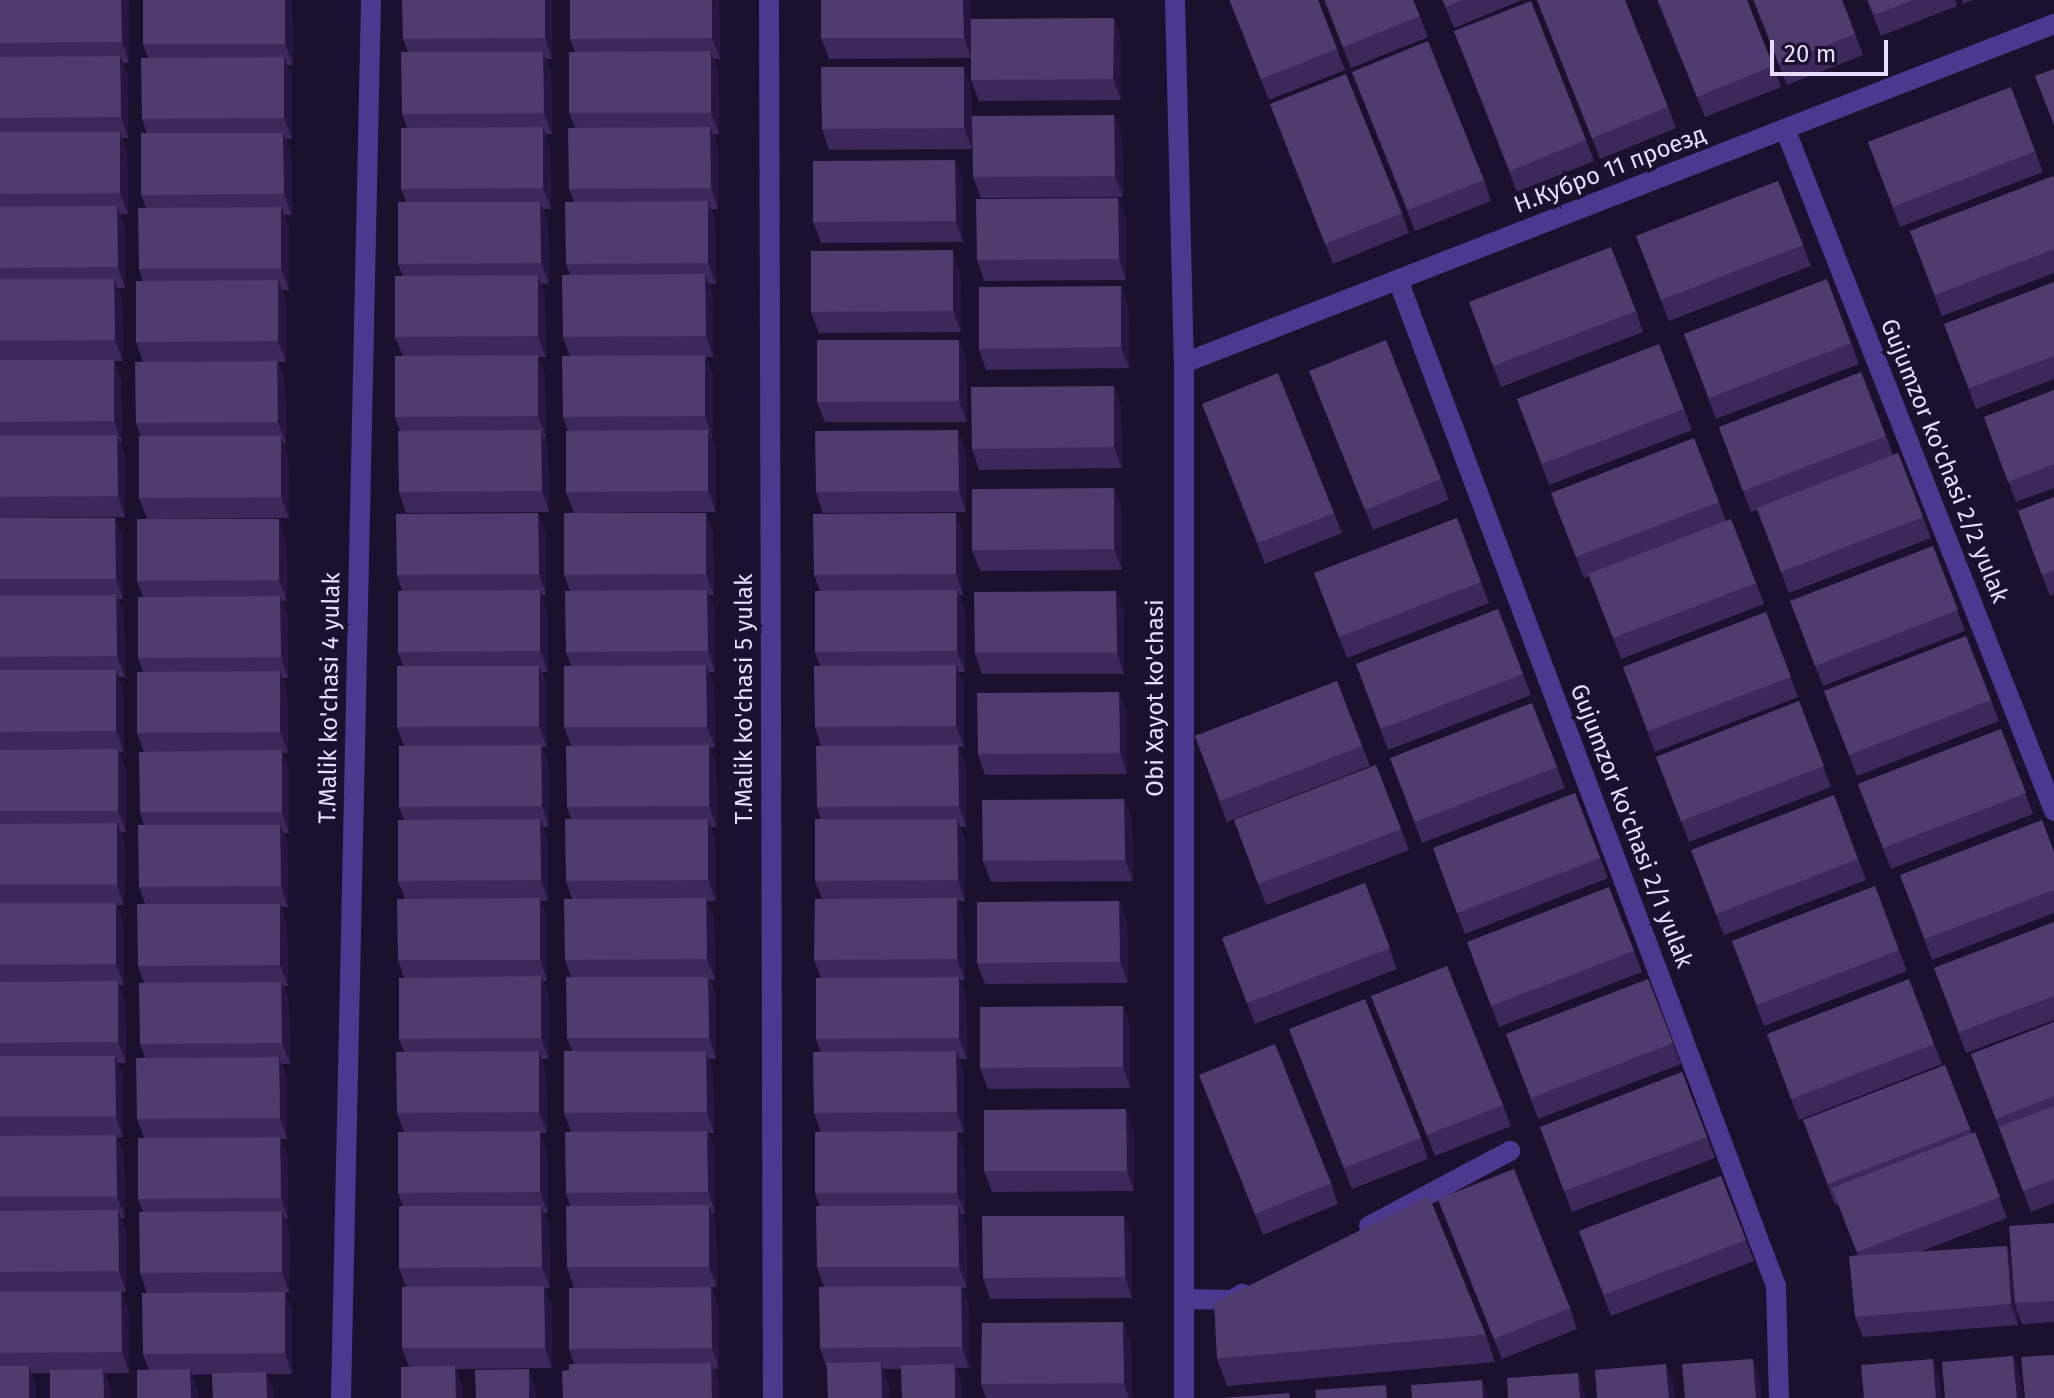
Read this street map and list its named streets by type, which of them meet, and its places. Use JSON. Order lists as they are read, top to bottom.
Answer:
{
  "streets": {
    "street": [
      "Н.Кубро 11 проезд",
      "Gujumzor ko'chasi 2/2 yulak",
      "T.Malik ko'chasi 4 yulak",
      "Obi Xayot ko'chasi",
      "T.Malik ko'chasi 5 yulak",
      "Gujumzor ko'chasi 2/1 yulak"
    ]
  },
  "crossings": [
    ["Н.Кубро 11 проезд", "Gujumzor ko'chasi 2/2 yulak"],
    ["Н.Кубро 11 проезд", "Obi Xayot ko'chasi"],
    ["Н.Кубро 11 проезд", "Gujumzor ko'chasi 2/1 yulak"]
  ],
  "scale_bar": "20 m"
}
